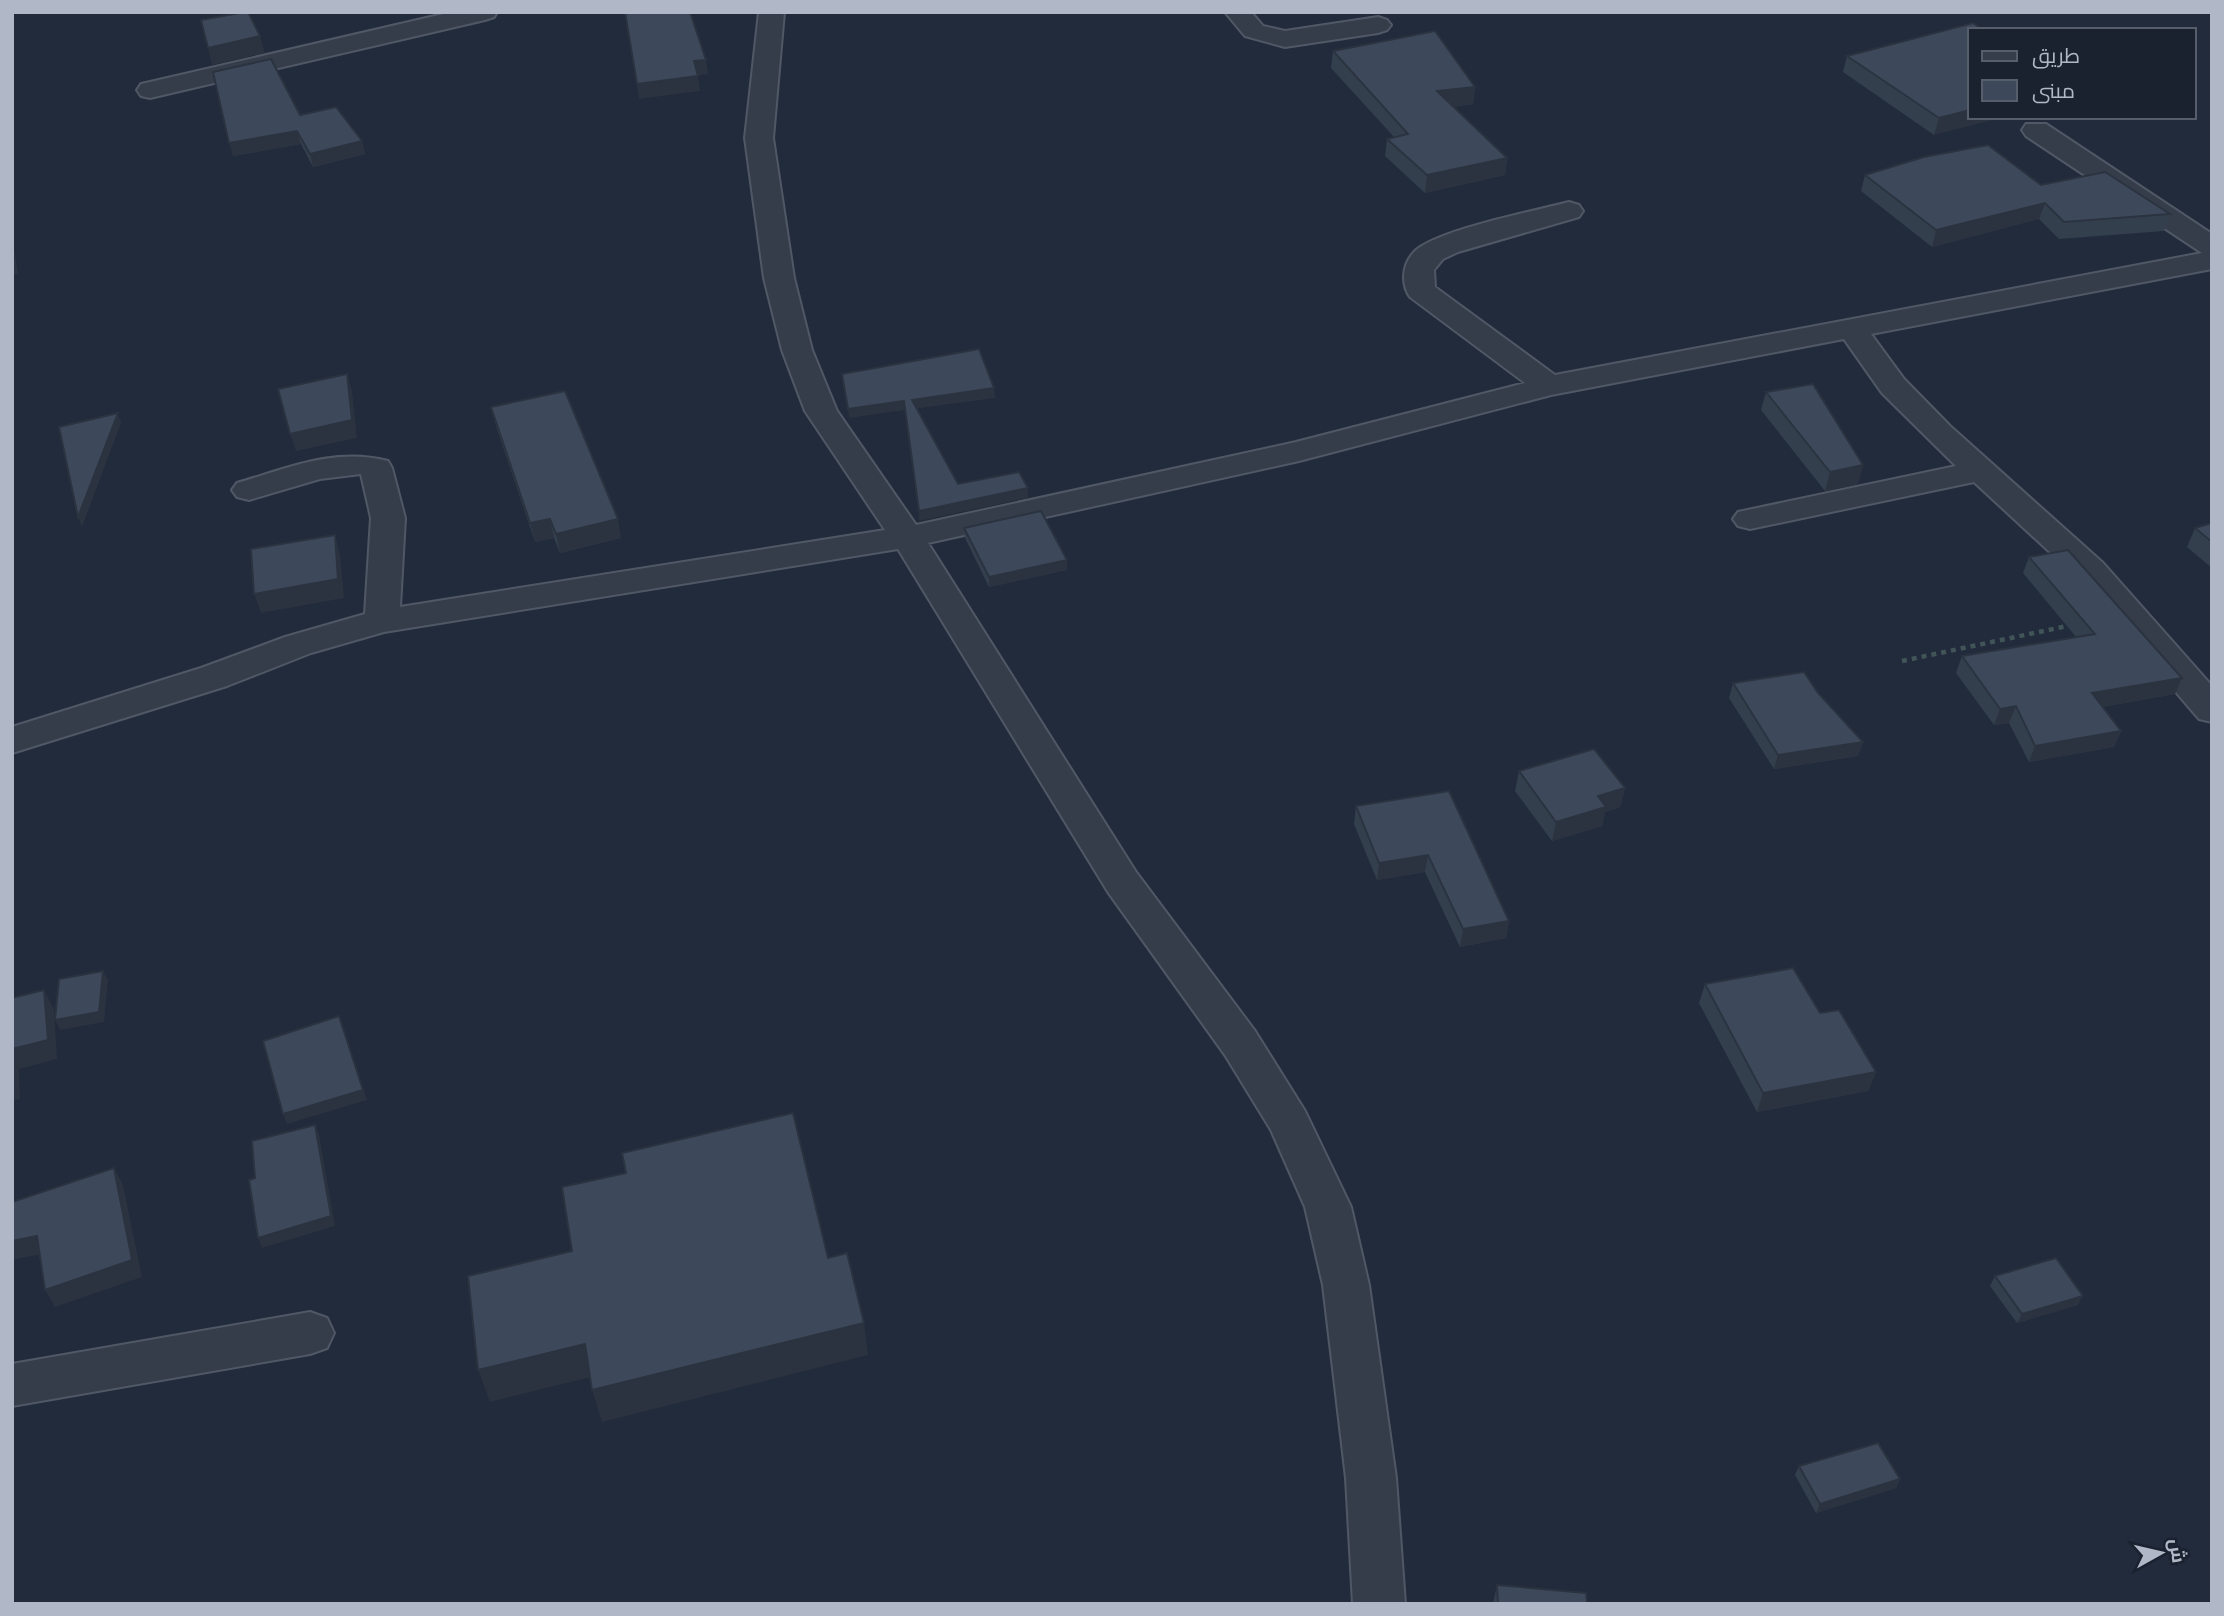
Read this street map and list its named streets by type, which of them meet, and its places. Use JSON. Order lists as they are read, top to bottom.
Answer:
{
  "legend": ["طريق", "مبنى"],
  "north": "right"
}
